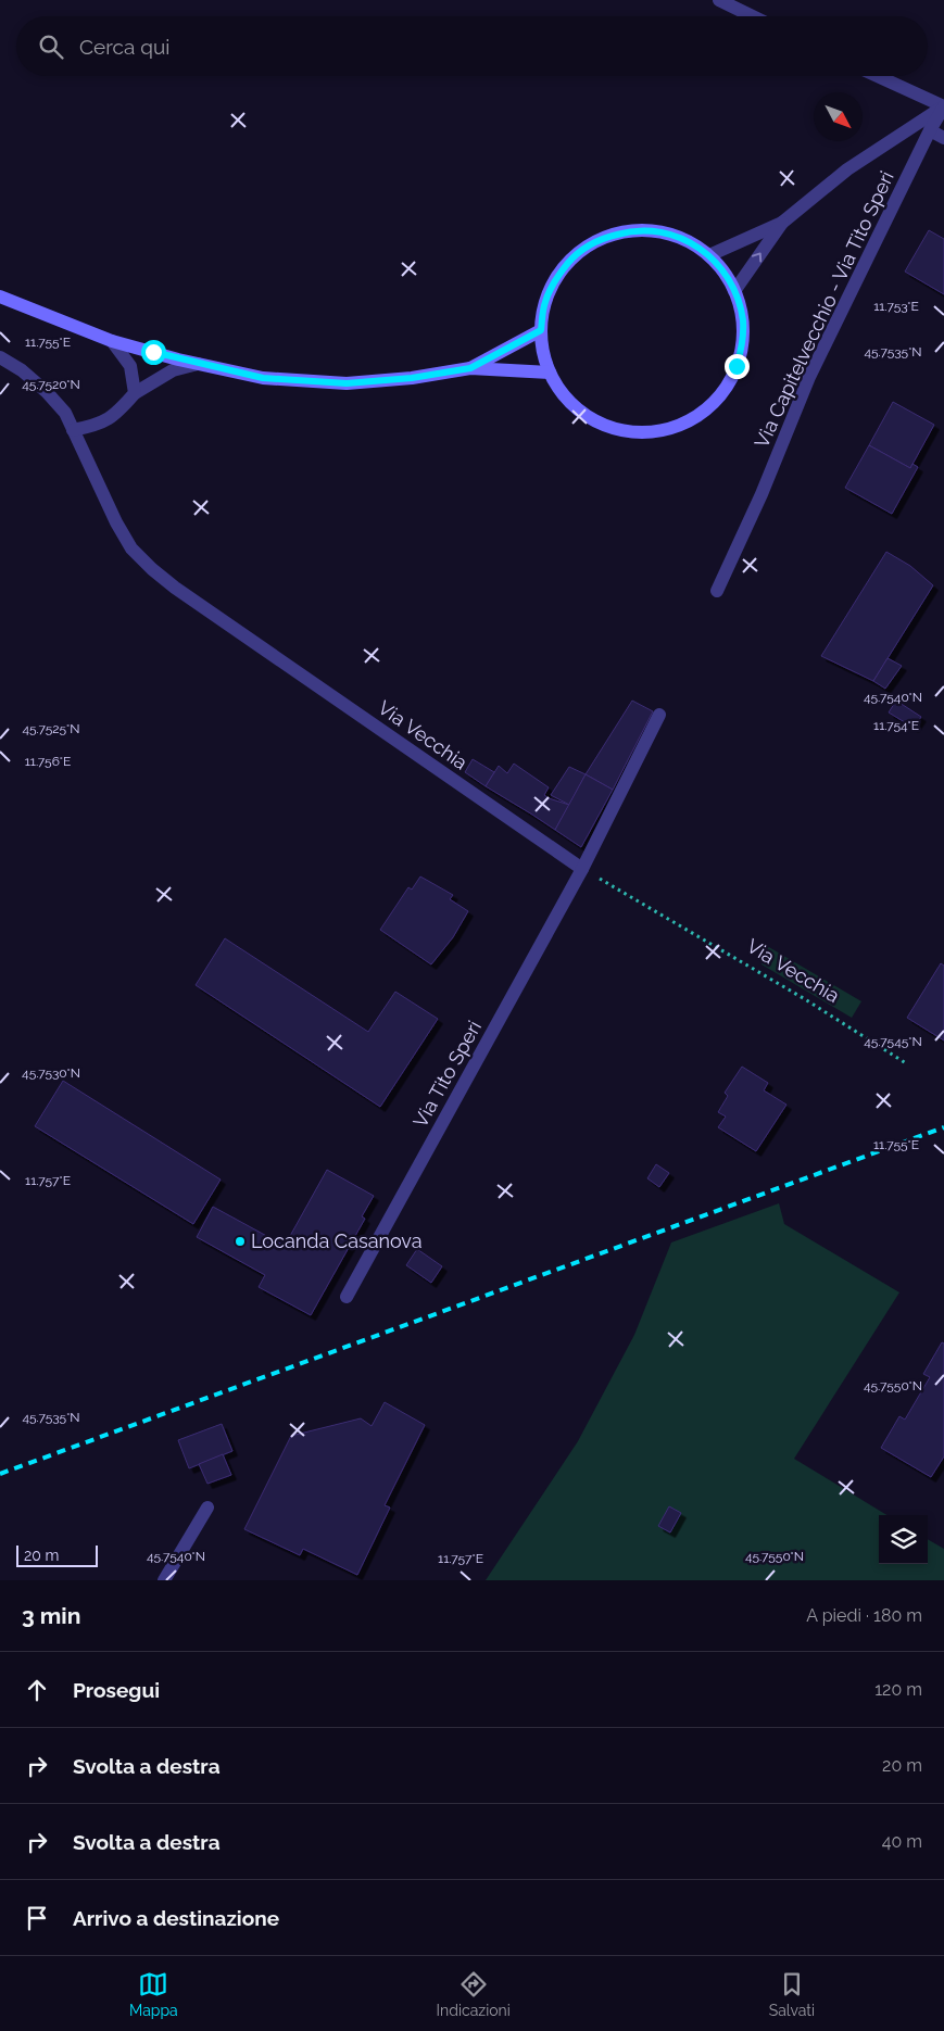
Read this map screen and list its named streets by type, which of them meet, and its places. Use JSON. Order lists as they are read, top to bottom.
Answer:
{
  "streets": {
    "street": ["Via Capitelvecchio - Via Tito Speri", "Via Vecchia", "Via Tito Speri"]
  },
  "crossings": [
    ["Via Vecchia", "Via Tito Speri"]
  ],
  "places": ["Locanda Casanova"],
  "scale_bar": "20 m",
  "north": "bottom right",
  "page": {
    "search": "Cerca qui",
    "scale": "20 m",
    "heading": ["3 min", "A piedi · 180 m"],
    "list": [
      ["Prosegui", "120 m"],
      ["Svolta a destra", "20 m"],
      ["Svolta a destra", "40 m"],
      "Arrivo a destinazione"
    ],
    "nav": ["Mappa", "Indicazioni", "Salvati"]
  },
  "coordinates": [
    "11.753°E",
    "11.755°E",
    "45.7535°N",
    "45.7520°N",
    "45.7540°N",
    "11.754°E",
    "45.7525°N",
    "11.756°E",
    "45.7545°N",
    "45.7530°N",
    "11.757°E",
    "45.7550°N"
  ]
}
